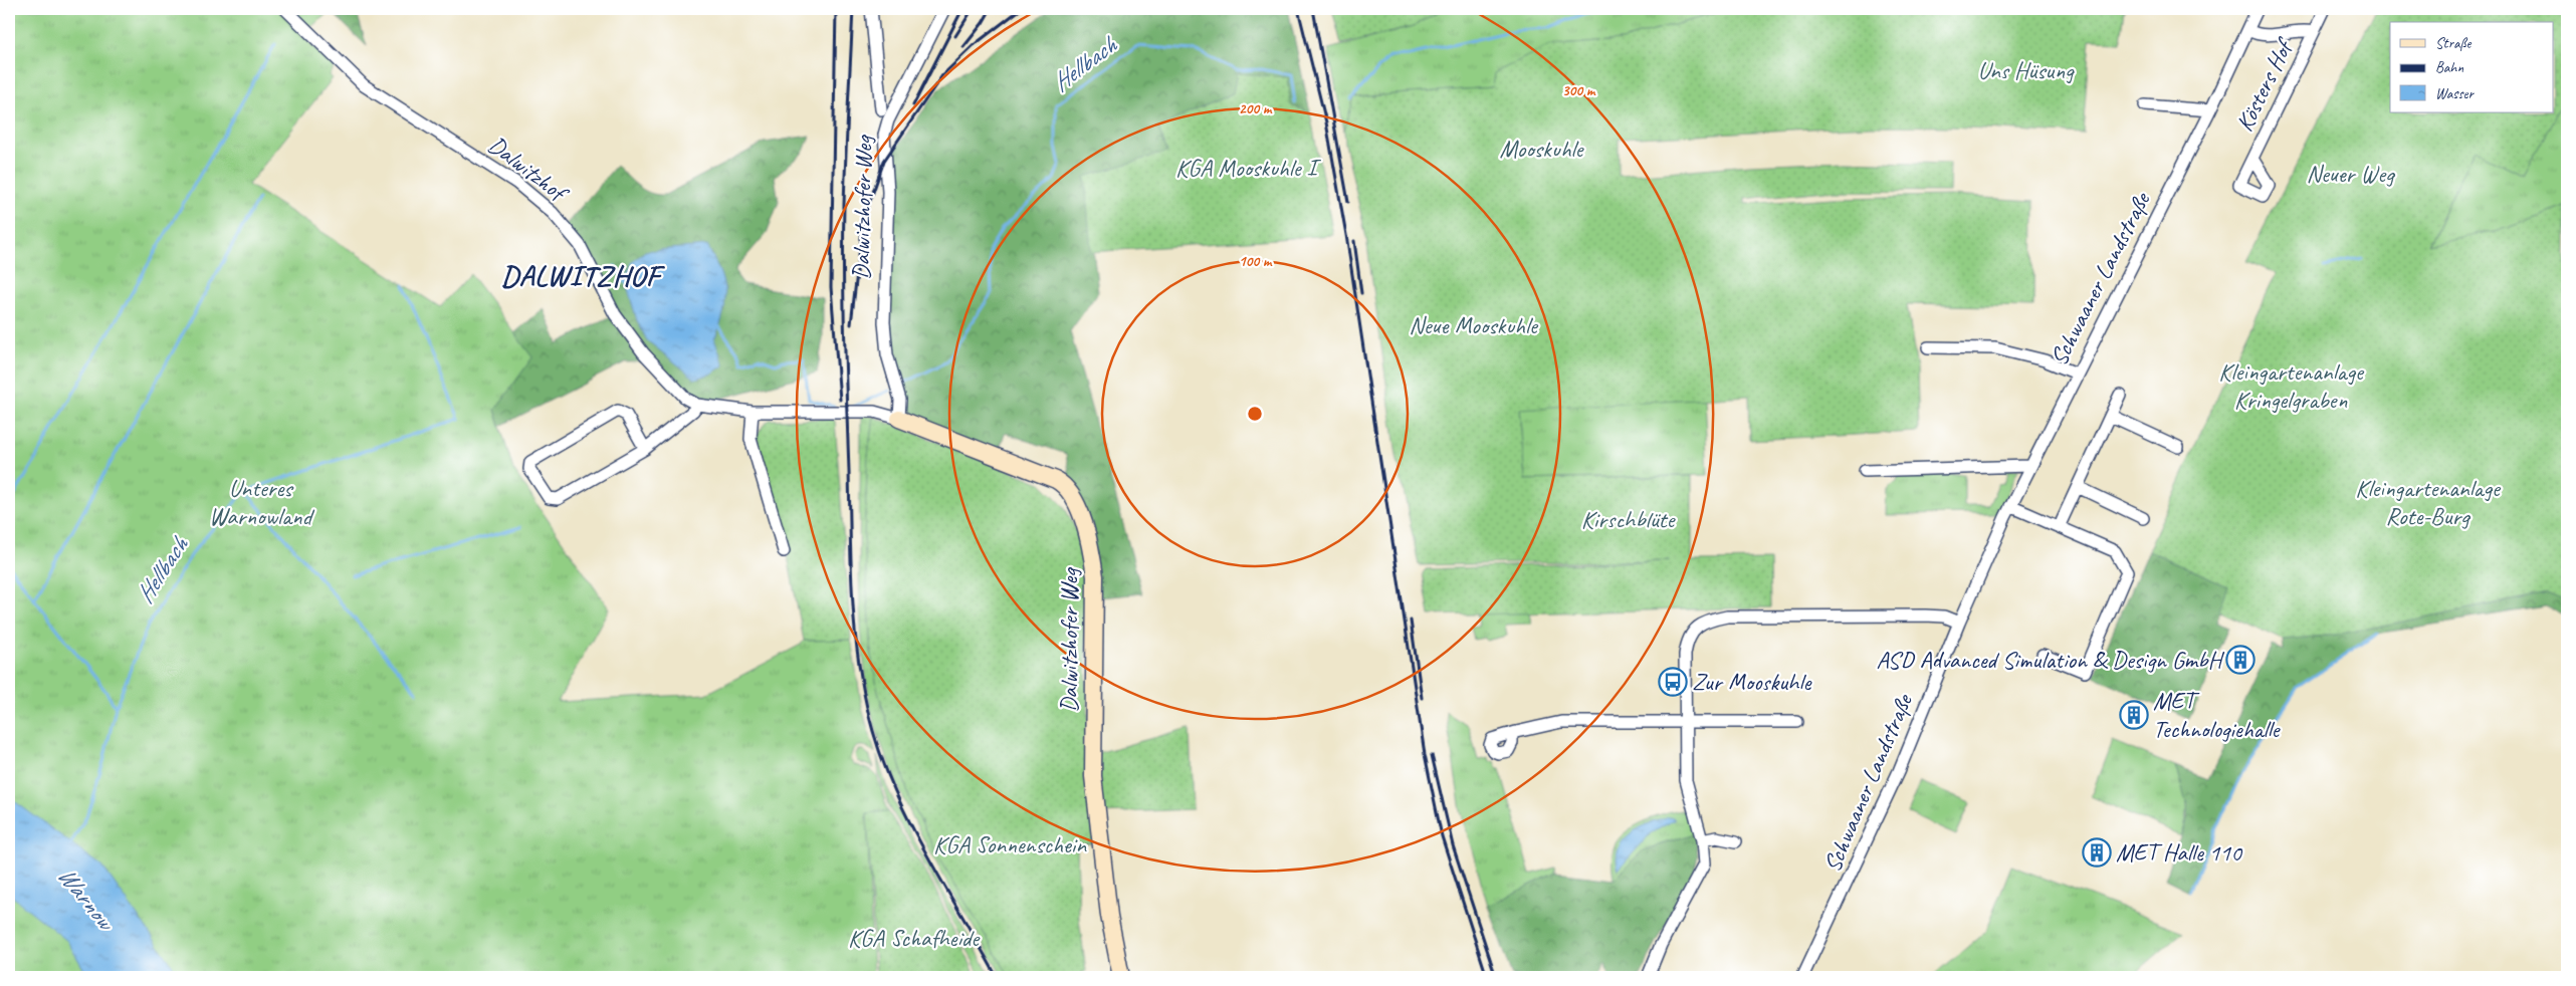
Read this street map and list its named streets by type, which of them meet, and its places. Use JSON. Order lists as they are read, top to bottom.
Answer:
{
  "streets": {
    "street": [
      "Kösters Hof",
      "Dalwitzhof",
      "Dalwitzhofer Weg",
      "Schwaaner Landstraße"
    ]
  },
  "crossings": [
    ["Kösters Hof", "Schwaaner Landstraße"]
  ],
  "districts": ["DALWITZHOF"],
  "water": ["Hellbach", "Warnow"],
  "parks": [
    "Uns Hüsung",
    "Mooskuhle",
    "KGA Mooskuhle I",
    "Neuer Weg",
    "Neue Mooskuhle",
    "Kleingartenanlage Kringelgraben",
    "Unteres Warnowland",
    "Kleingartenanlage Rote-Burg",
    "Kirschblüte",
    "KGA Sonnenschein",
    "KGA Schafheide"
  ],
  "places": {
    "building": ["ASD Advanced Simulation & Design GmbH", "MET Technologiehalle", "MET Halle 110"],
    "bus stop": ["Zur Mooskuhle"]
  },
  "legend": ["Straße", "Bahn", "Wasser"],
  "rings": ["300 m", "200 m", "100 m"]
}
